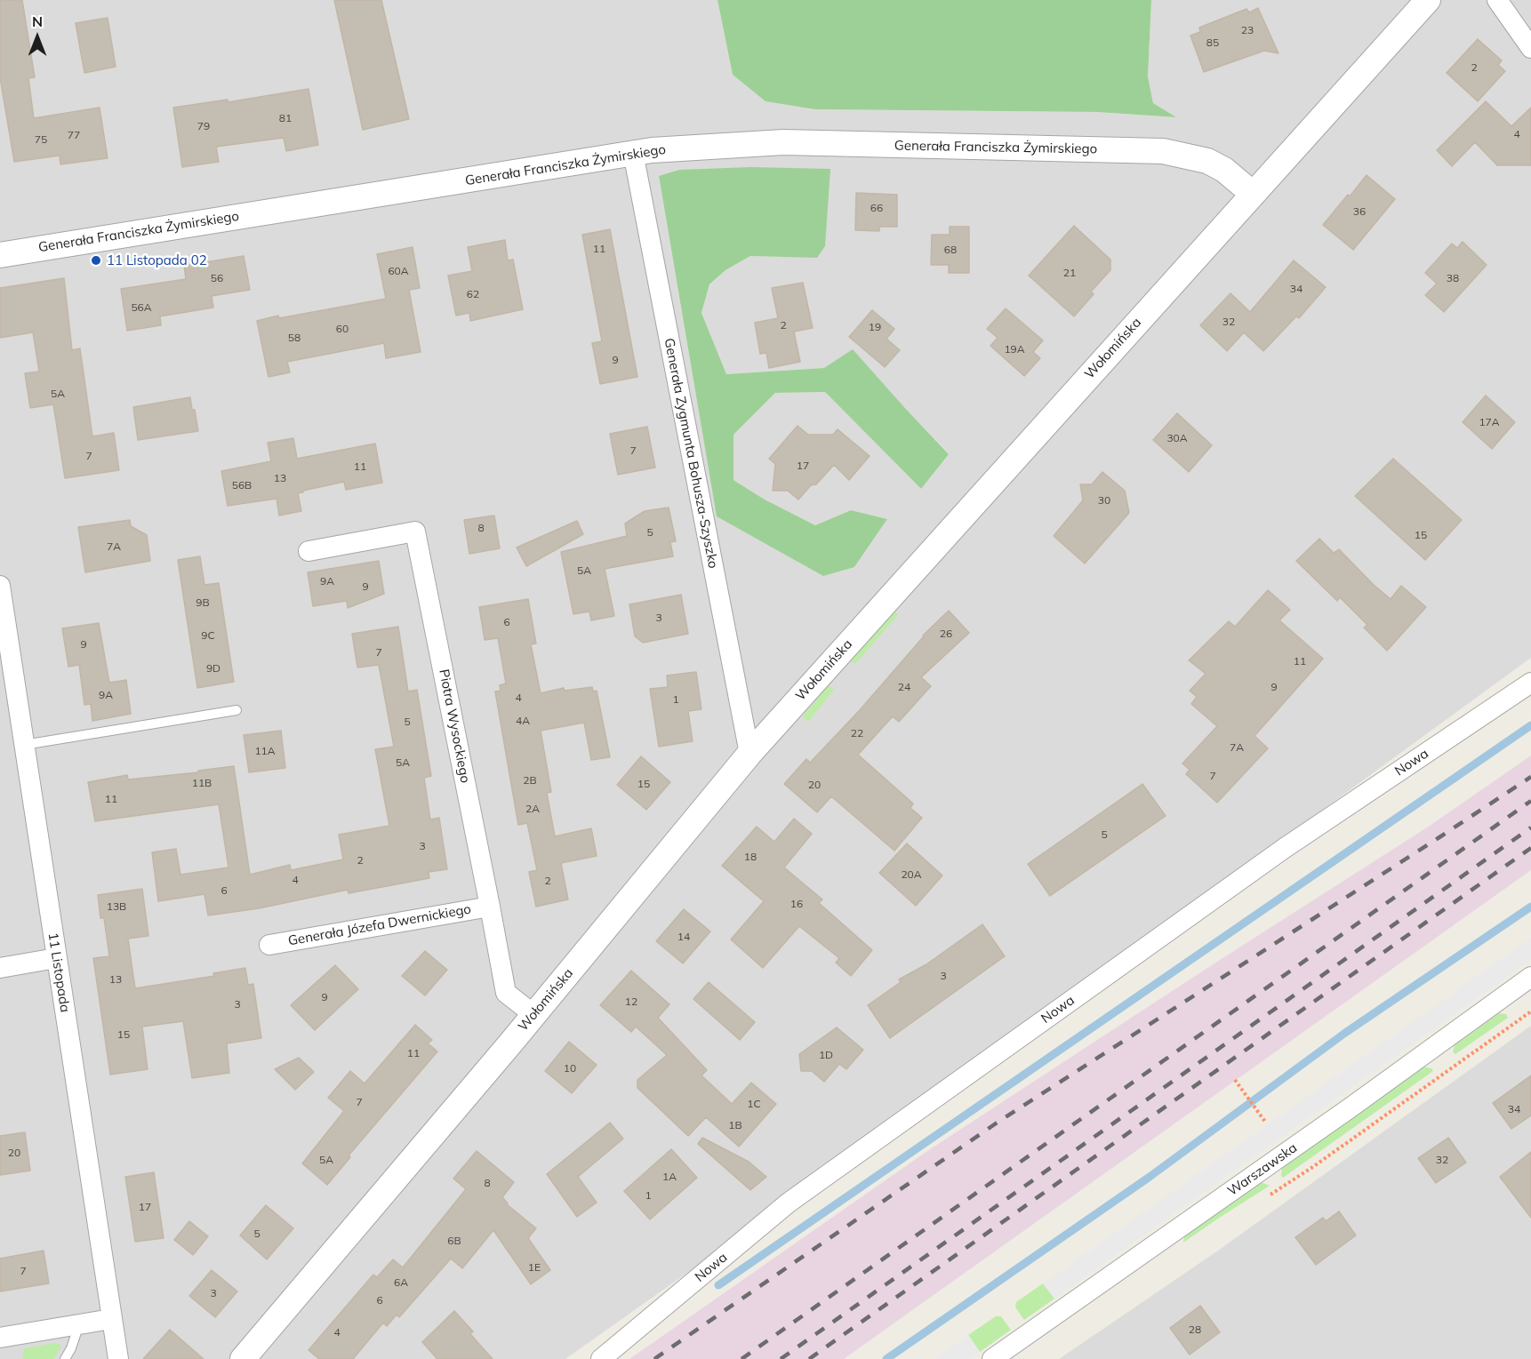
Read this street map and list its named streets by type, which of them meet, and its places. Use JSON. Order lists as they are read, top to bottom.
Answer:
{
  "streets": {
    "street": [
      "Generała Franciszka Żymirskiego",
      "Wołomińska",
      "Generała Zygmunta Bohusza-Szyszko",
      "Piotra Wysockiego",
      "Nowa",
      "Generała Józefa Dwernickiego",
      "11 Listopada",
      "Warszawska"
    ]
  },
  "crossings": [
    ["Generała Franciszka Żymirskiego", "Wołomińska"],
    ["Generała Franciszka Żymirskiego", "Generała Zygmunta Bohusza-Szyszko"],
    ["Wołomińska", "Generała Zygmunta Bohusza-Szyszko"],
    ["Wołomińska", "Piotra Wysockiego"],
    ["Piotra Wysockiego", "Generała Józefa Dwernickiego"]
  ],
  "places": ["11 Listopada 02"],
  "house_numbers": [
    "23",
    "85",
    "2",
    "81",
    "79",
    "4",
    "77",
    "75",
    "66",
    "36",
    "11",
    "68",
    "60A",
    "21",
    "56",
    "38",
    "34",
    "62",
    "56A",
    "32",
    "2",
    "19",
    "60",
    "58",
    "19A",
    "9",
    "5A",
    "17A",
    "30A",
    "7",
    "7",
    "17",
    "11",
    "13",
    "56B",
    "30",
    "8",
    "5",
    "15",
    "7A",
    "5A",
    "9A",
    "9",
    "9B",
    "3",
    "6",
    "26",
    "9C",
    "9",
    "7",
    "11",
    "9D",
    "24",
    "9",
    "9A",
    "4",
    "1",
    "4A",
    "5",
    "22",
    "7A",
    "11A",
    "5A",
    "7",
    "2B",
    "11B",
    "15",
    "20",
    "11",
    "2A",
    "5",
    "3",
    "18",
    "2",
    "20A",
    "4",
    "2",
    "6",
    "16",
    "13B",
    "14",
    "3",
    "13",
    "9",
    "12",
    "3",
    "15",
    "11",
    "1D",
    "10",
    "7",
    "1C",
    "34",
    "1B",
    "20",
    "5A",
    "32",
    "1A",
    "8",
    "1",
    "17",
    "5",
    "6B",
    "1E",
    "7",
    "6A",
    "3",
    "6",
    "28",
    "4"
  ],
  "north": "top"
}
